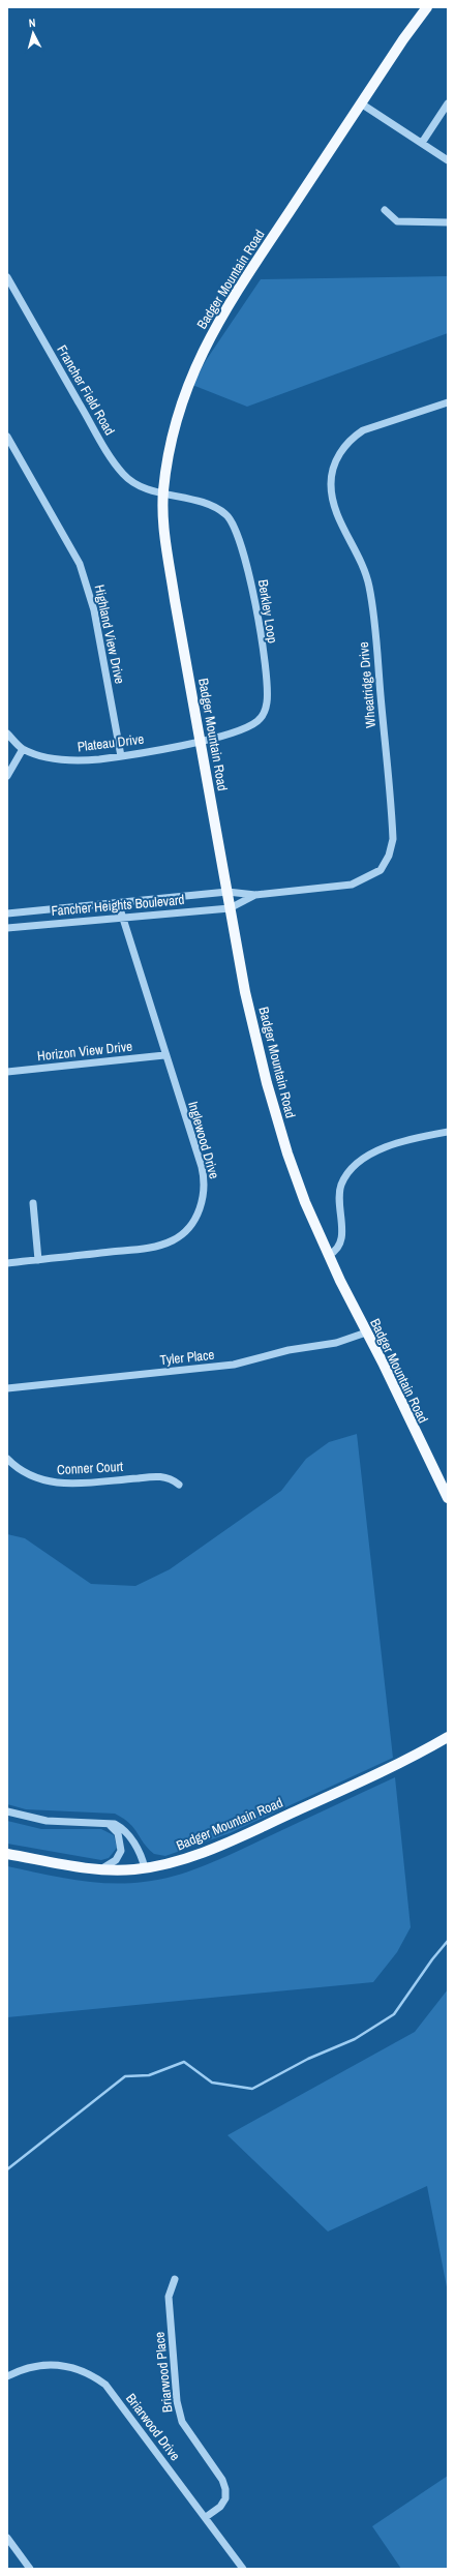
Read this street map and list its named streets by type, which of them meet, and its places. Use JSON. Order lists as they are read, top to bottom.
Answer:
{
  "streets": {
    "main road": ["Badger Mountain Road"],
    "street": [
      "Francher Field Road",
      "Berkley Loop",
      "Highland View Drive",
      "Wheatridge Drive",
      "Plateau Drive",
      "Fancher Heights Boulevard",
      "Horizon View Drive",
      "Inglewood Drive",
      "Tyler Place",
      "Conner Court",
      "Briarwood Place",
      "Briarwood Drive"
    ]
  },
  "crossings": [
    ["Badger Mountain Road", "Francher Field Road"],
    ["Badger Mountain Road", "Berkley Loop"],
    ["Badger Mountain Road", "Wheatridge Drive"],
    ["Badger Mountain Road", "Plateau Drive"],
    ["Badger Mountain Road", "Fancher Heights Boulevard"],
    ["Badger Mountain Road", "Tyler Place"],
    ["Francher Field Road", "Berkley Loop"],
    ["Berkley Loop", "Plateau Drive"],
    ["Highland View Drive", "Plateau Drive"],
    ["Wheatridge Drive", "Fancher Heights Boulevard"],
    ["Fancher Heights Boulevard", "Inglewood Drive"],
    ["Horizon View Drive", "Inglewood Drive"],
    ["Briarwood Place", "Briarwood Drive"]
  ],
  "north": "top"
}
